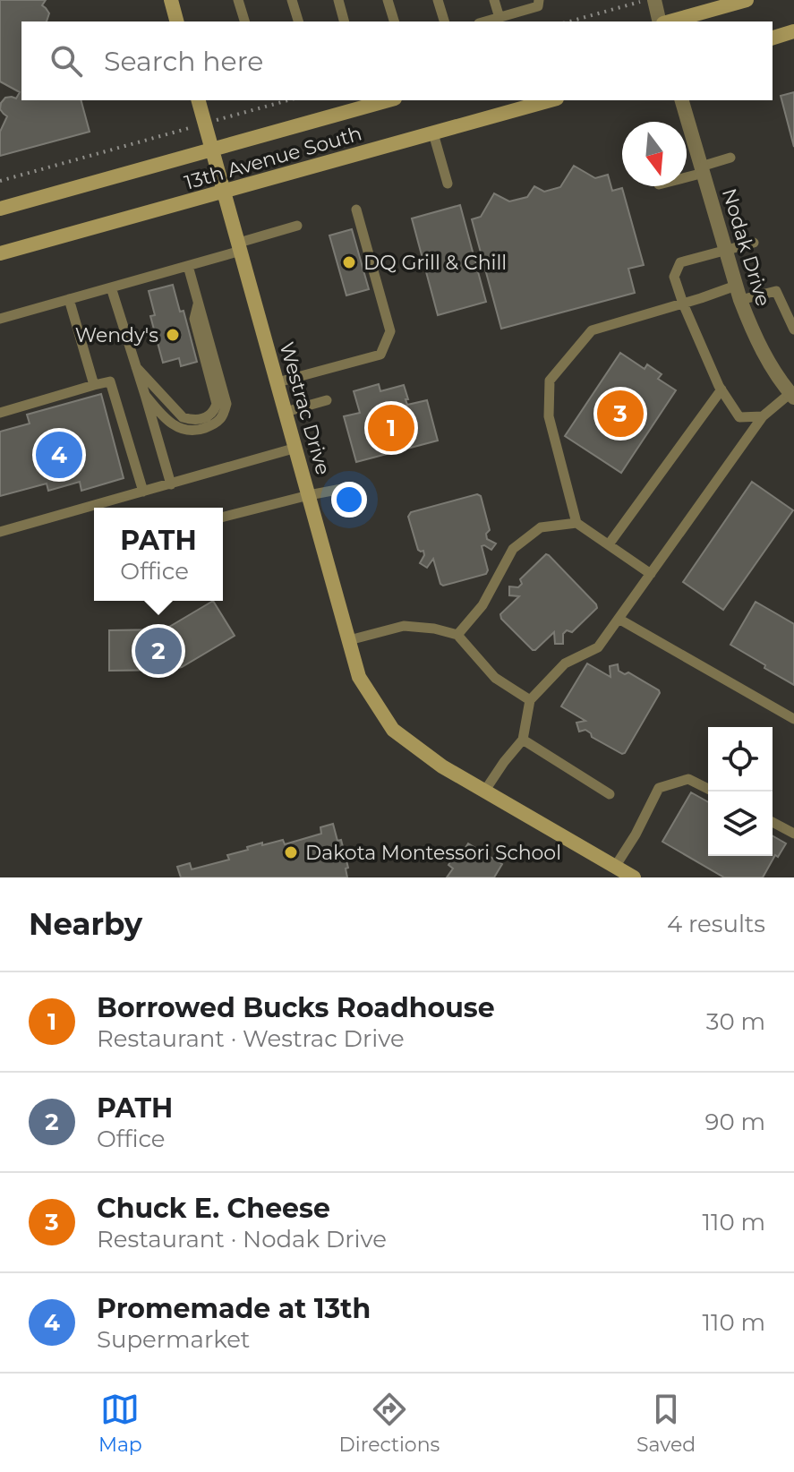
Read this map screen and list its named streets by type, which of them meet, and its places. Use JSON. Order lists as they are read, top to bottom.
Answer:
{
  "streets": {
    "main road": ["13th Avenue South", "Westrac Drive"],
    "street": ["Nodak Drive"]
  },
  "crossings": [
    ["13th Avenue South", "Westrac Drive"]
  ],
  "places": ["DQ Grill & Chill", "Wendy's", "Dakota Montessori School"],
  "north": "bottom",
  "page": {
    "search": "Search here",
    "pins": [
      "3",
      "1",
      "4",
      "2"
    ],
    "popup": ["PATH", "Office"],
    "heading": ["Nearby", "4 results"],
    "list": [
      {
        "mark": "1",
        "name": "Borrowed Bucks Roadhouse",
        "note": "Restaurant · Westrac Drive",
        "value": "30 m"
      },
      {
        "mark": "2",
        "name": "PATH",
        "note": "Office",
        "value": "90 m"
      },
      {
        "mark": "3",
        "name": "Chuck E. Cheese",
        "note": "Restaurant · Nodak Drive",
        "value": "110 m"
      },
      {
        "mark": "4",
        "name": "Promemade at 13th",
        "note": "Supermarket",
        "value": "110 m"
      }
    ],
    "nav": ["Map", "Directions", "Saved"]
  }
}
